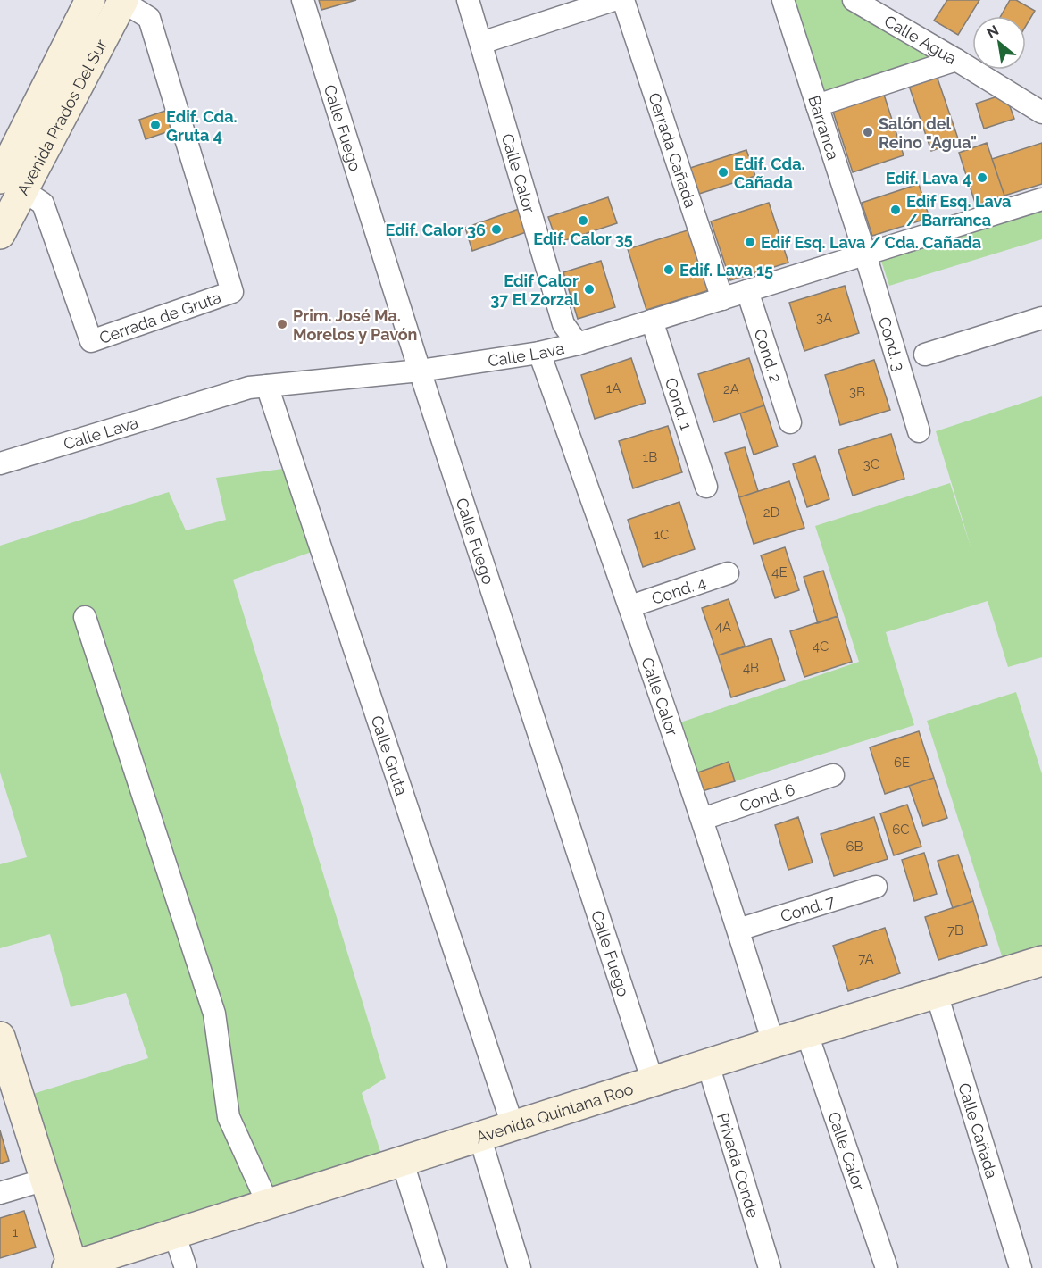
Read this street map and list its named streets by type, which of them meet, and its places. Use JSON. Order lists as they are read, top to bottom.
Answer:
{
  "streets": {
    "main road": ["Avenida Prados Del Sur", "Avenida Quintana Roo"],
    "street": [
      "Calle Agua",
      "Barranca",
      "Calle Fuego",
      "Cerrada Cañada",
      "Calle Calor",
      "Cerrada de Gruta",
      "Cond. 3",
      "Calle Lava",
      "Cond. 2",
      "Cond. 1",
      "Cond. 4",
      "Calle Gruta",
      "Cond. 6",
      "Cond. 7",
      "Calle Cañada",
      "Privada Conde"
    ]
  },
  "crossings": [
    ["Avenida Prados Del Sur", "Cerrada de Gruta"],
    ["Barranca", "Cond. 3"],
    ["Barranca", "Calle Lava"],
    ["Calle Fuego", "Calle Lava"],
    ["Calle Fuego", "Avenida Quintana Roo"],
    ["Cerrada Cañada", "Calle Lava"],
    ["Calle Calor", "Calle Lava"],
    ["Calle Calor", "Cond. 4"],
    ["Calle Calor", "Cond. 6"],
    ["Calle Calor", "Cond. 7"],
    ["Calle Calor", "Avenida Quintana Roo"],
    ["Cond. 3", "Calle Lava"],
    ["Calle Lava", "Cond. 2"],
    ["Calle Lava", "Cond. 1"],
    ["Calle Lava", "Calle Gruta"],
    ["Calle Gruta", "Avenida Quintana Roo"],
    ["Avenida Quintana Roo", "Calle Cañada"],
    ["Avenida Quintana Roo", "Privada Conde"]
  ],
  "places": [
    "Edif. Cda. Gruta 4",
    "Salón del Reino \"Agua\"",
    "Edif. Cda. Cañada",
    "Edif. Lava 4",
    "Edif Esq. Lava / Barranca",
    "Edif. Calor 35",
    "Edif. Calor 36",
    "Edif Esq. Lava / Cda. Cañada",
    "Edif. Lava 15",
    "Edif Calor 37 El Zorzal",
    "Prim. José Ma. Morelos y Pavón"
  ],
  "house_numbers": [
    "3A",
    "1A",
    "2A",
    "3B",
    "1B",
    "3C",
    "2D",
    "1C",
    "4E",
    "4A",
    "4C",
    "4B",
    "6E",
    "6C",
    "6B",
    "7B",
    "7A",
    "1"
  ],
  "north": "top left"
}
